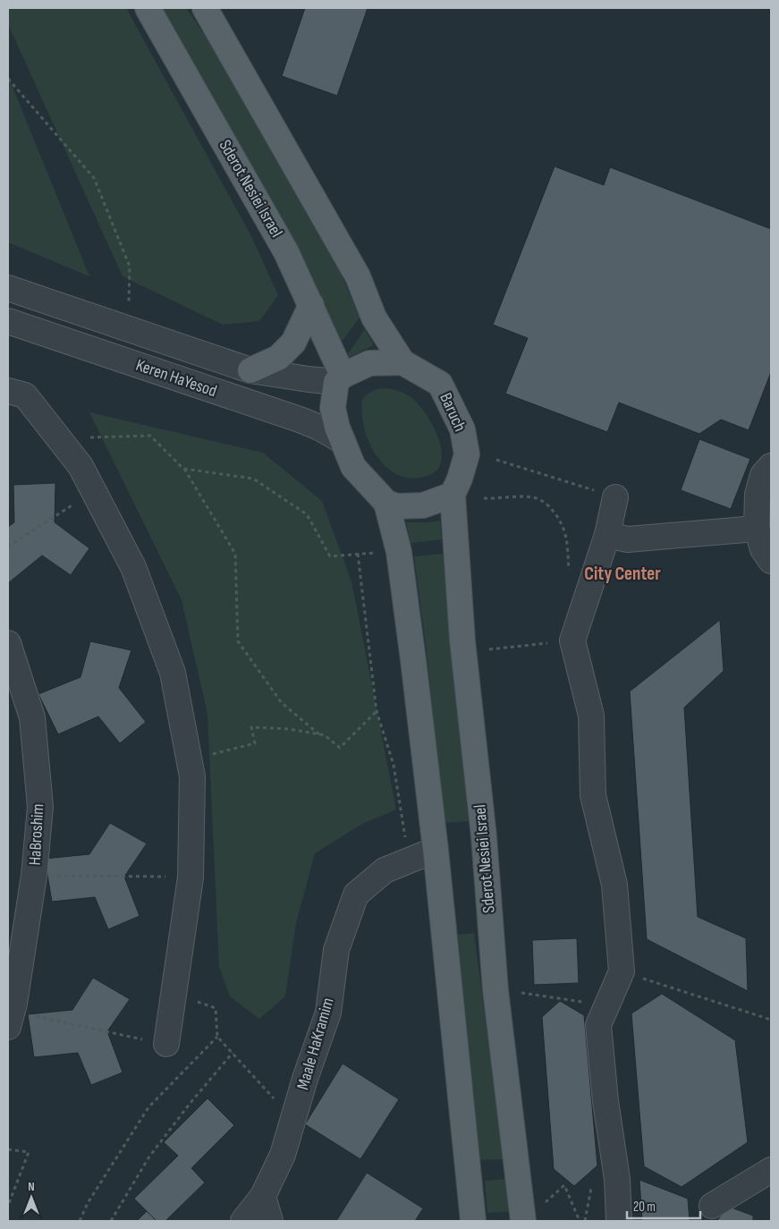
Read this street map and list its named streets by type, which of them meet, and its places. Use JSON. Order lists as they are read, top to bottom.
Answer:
{
  "streets": {
    "main road": ["Sderot Nesiei Israel", "Baruch"],
    "street": ["Keren HaYesod", "HaBroshim", "Maale HaKramim"]
  },
  "crossings": [
    ["Sderot Nesiei Israel", "Keren HaYesod"],
    ["Sderot Nesiei Israel", "Baruch"],
    ["Keren HaYesod", "Baruch"]
  ],
  "districts": ["City Center"],
  "scale_bar": "20 m",
  "north": "top"
}
